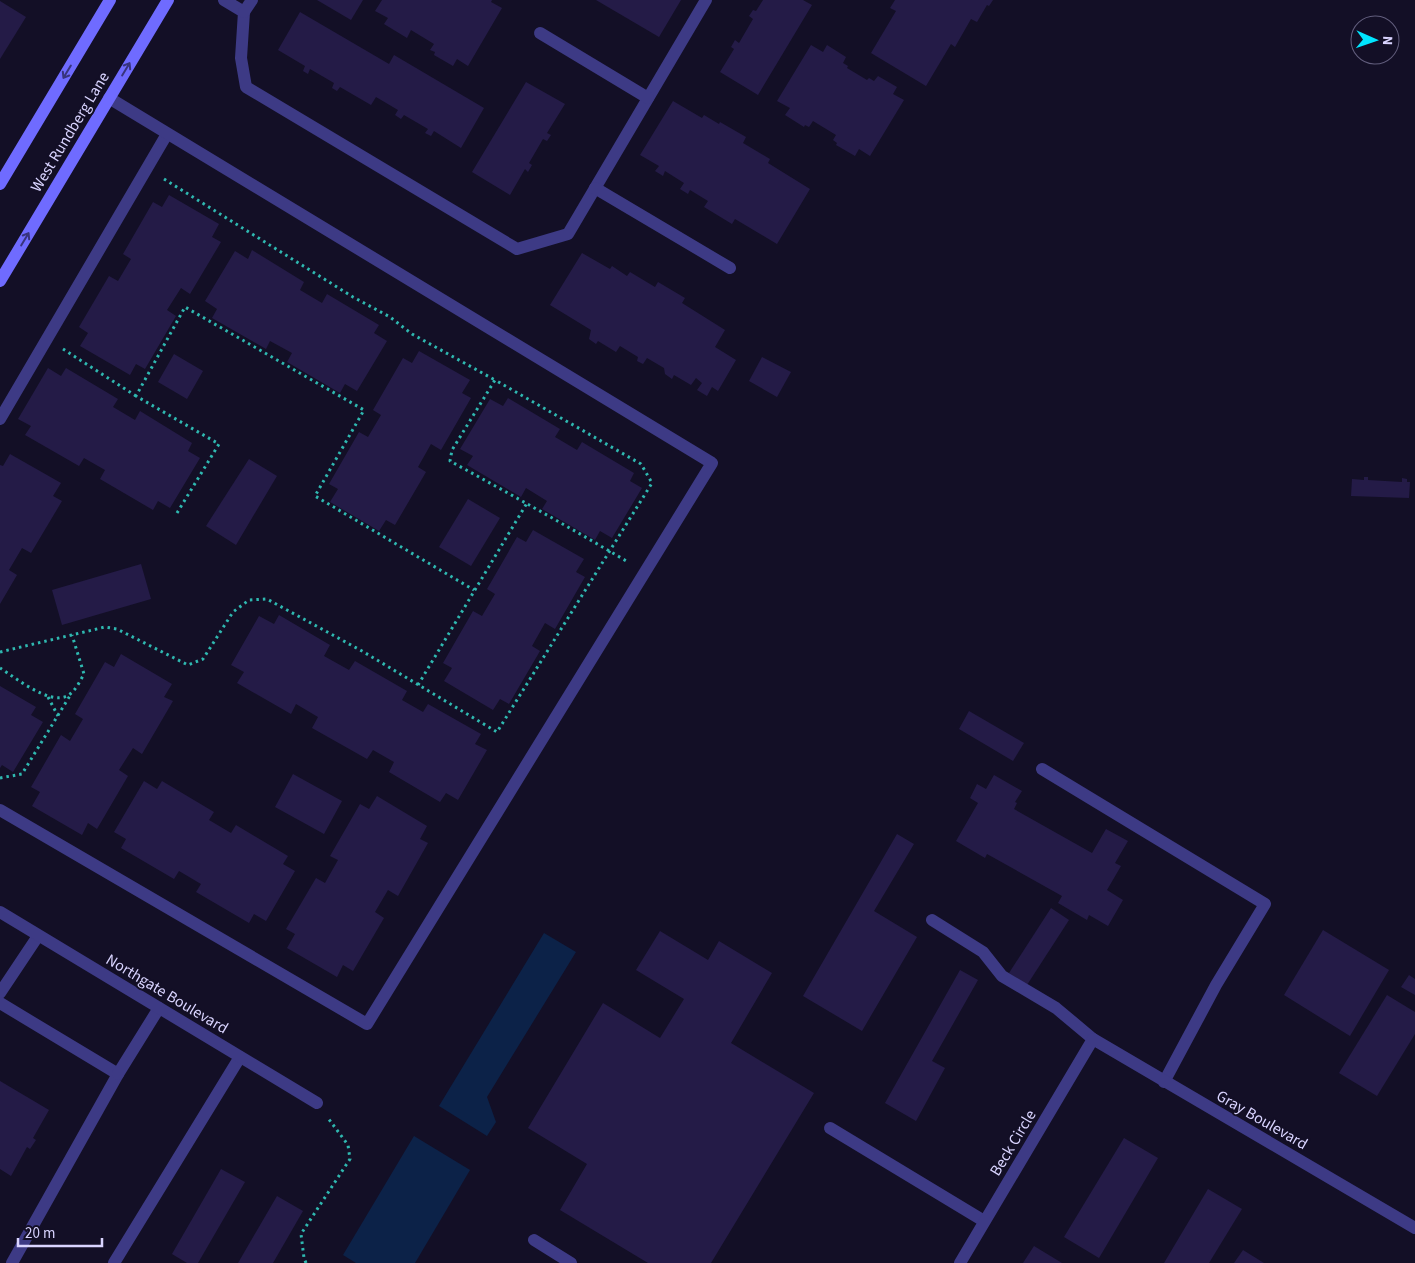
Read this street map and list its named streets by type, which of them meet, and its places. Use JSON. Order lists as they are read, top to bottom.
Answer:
{
  "streets": {
    "main road": ["West Rundberg Lane"],
    "street": ["Northgate Boulevard", "Gray Boulevard", "Beck Circle"]
  },
  "crossings": [
    ["Gray Boulevard", "Beck Circle"]
  ],
  "scale_bar": "20 m",
  "north": "right"
}
